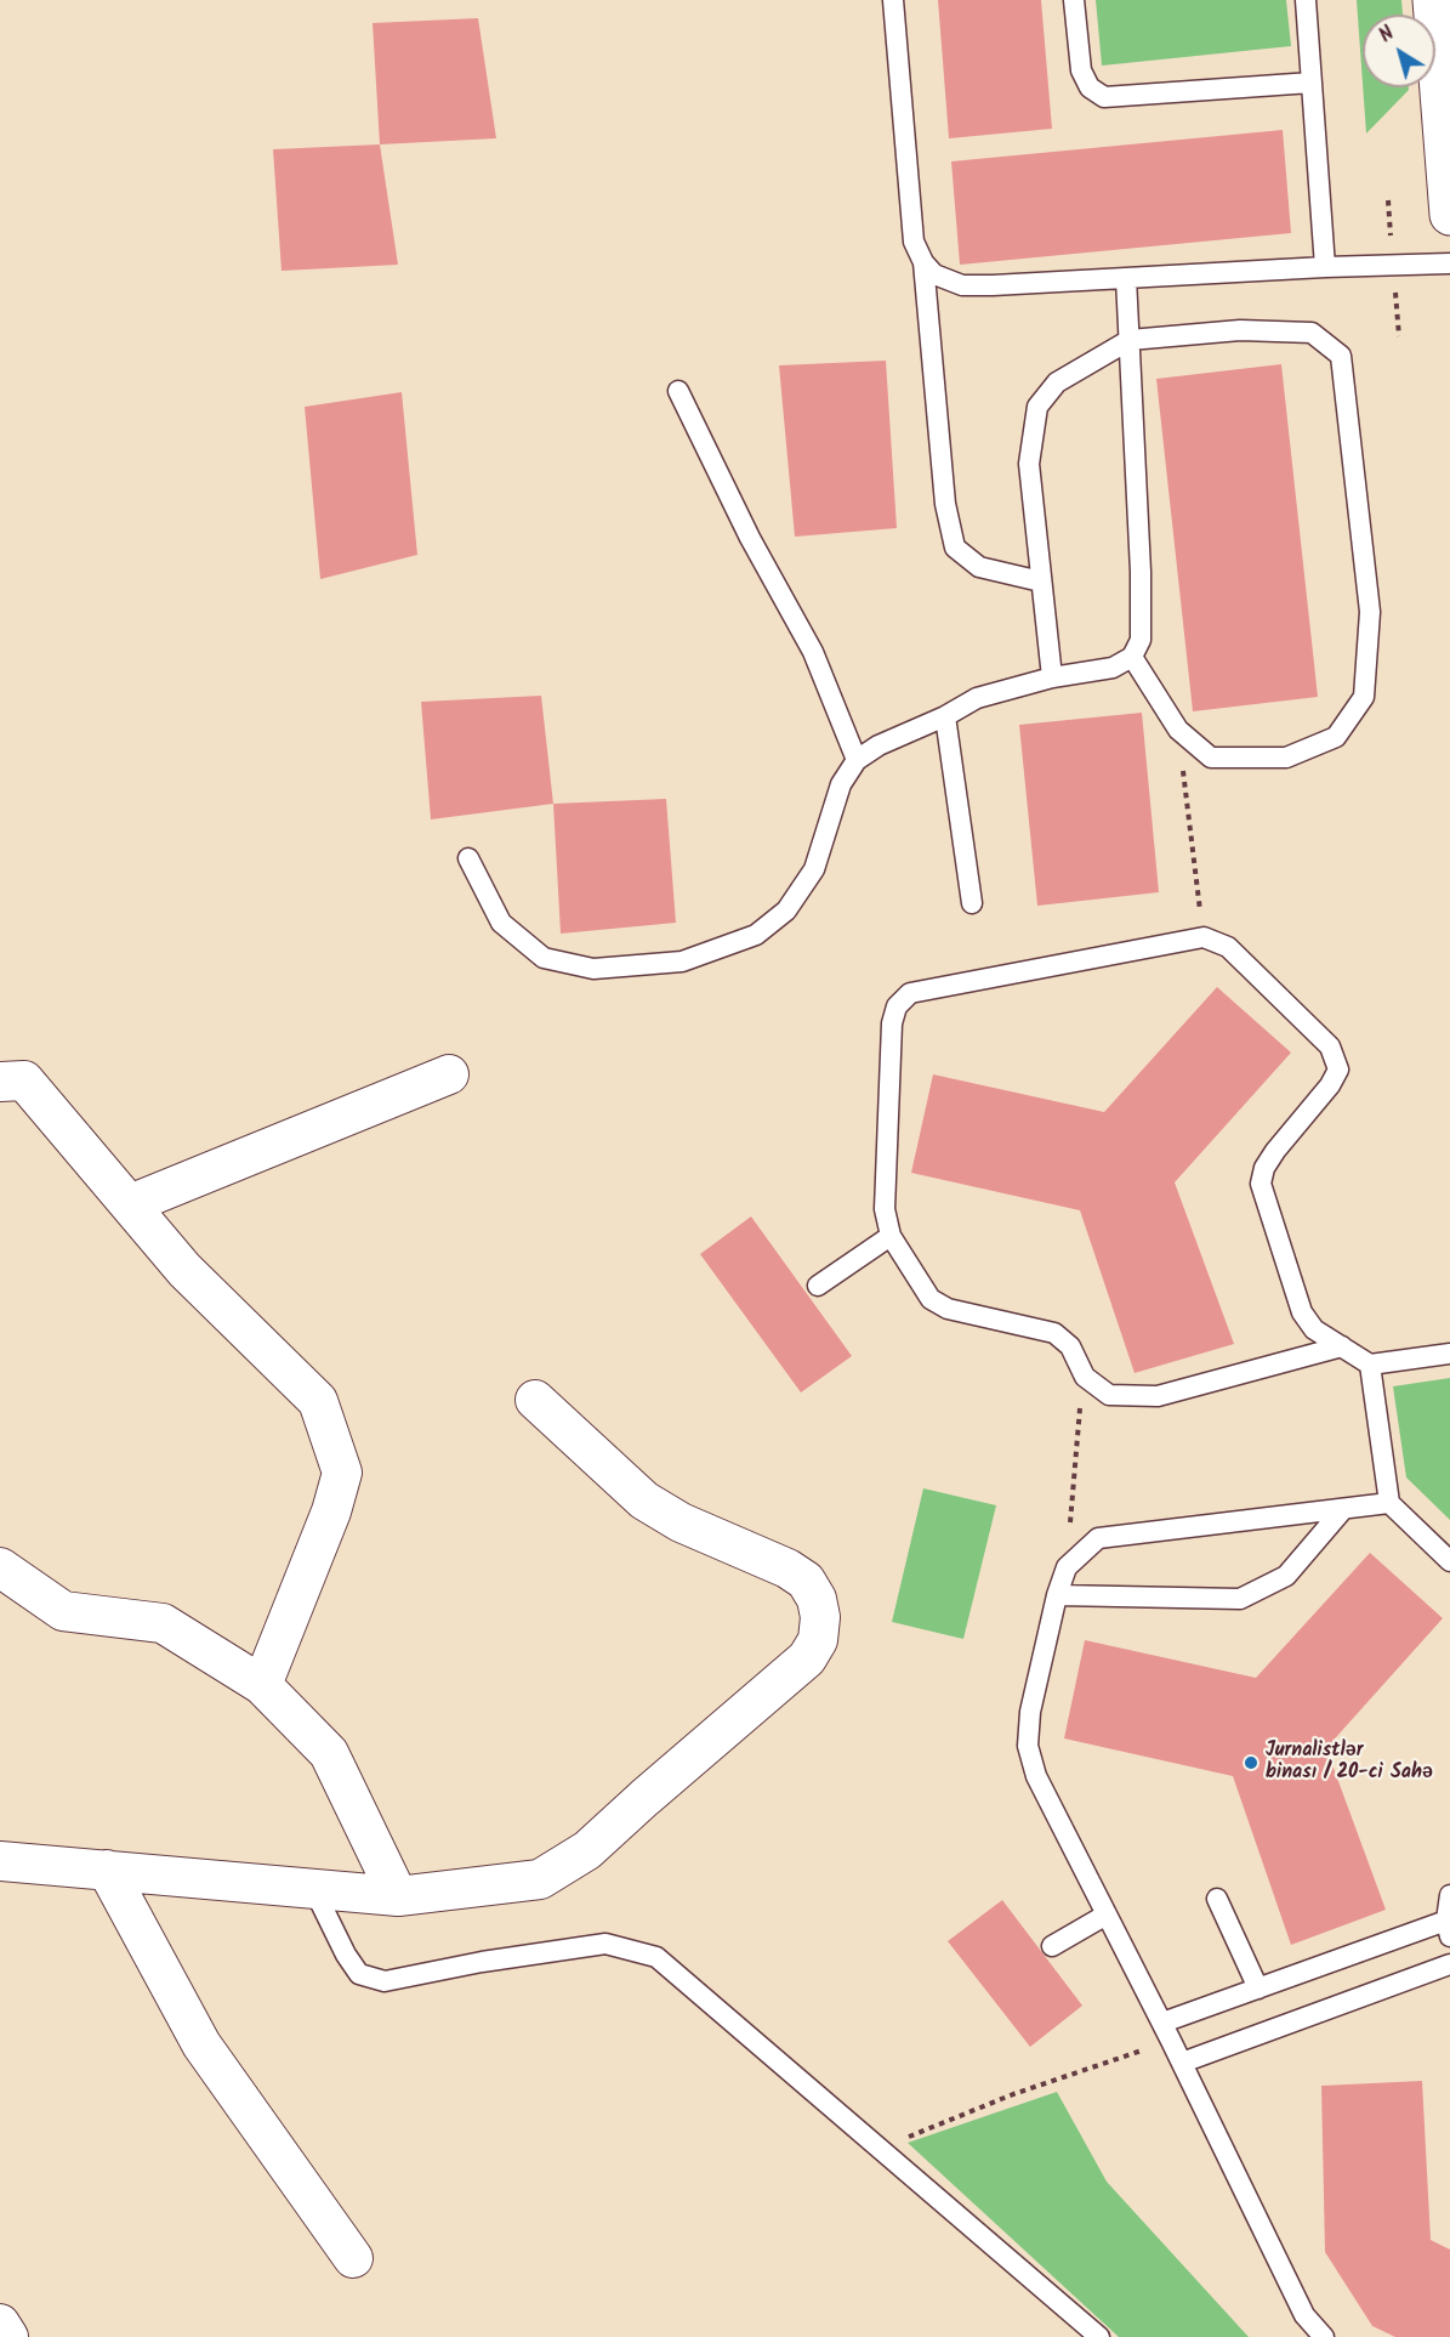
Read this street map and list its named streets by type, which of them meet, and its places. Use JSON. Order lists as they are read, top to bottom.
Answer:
{
  "places": ["Jurnalistlər binası / 20-ci Sahə"],
  "north": "top left"
}
